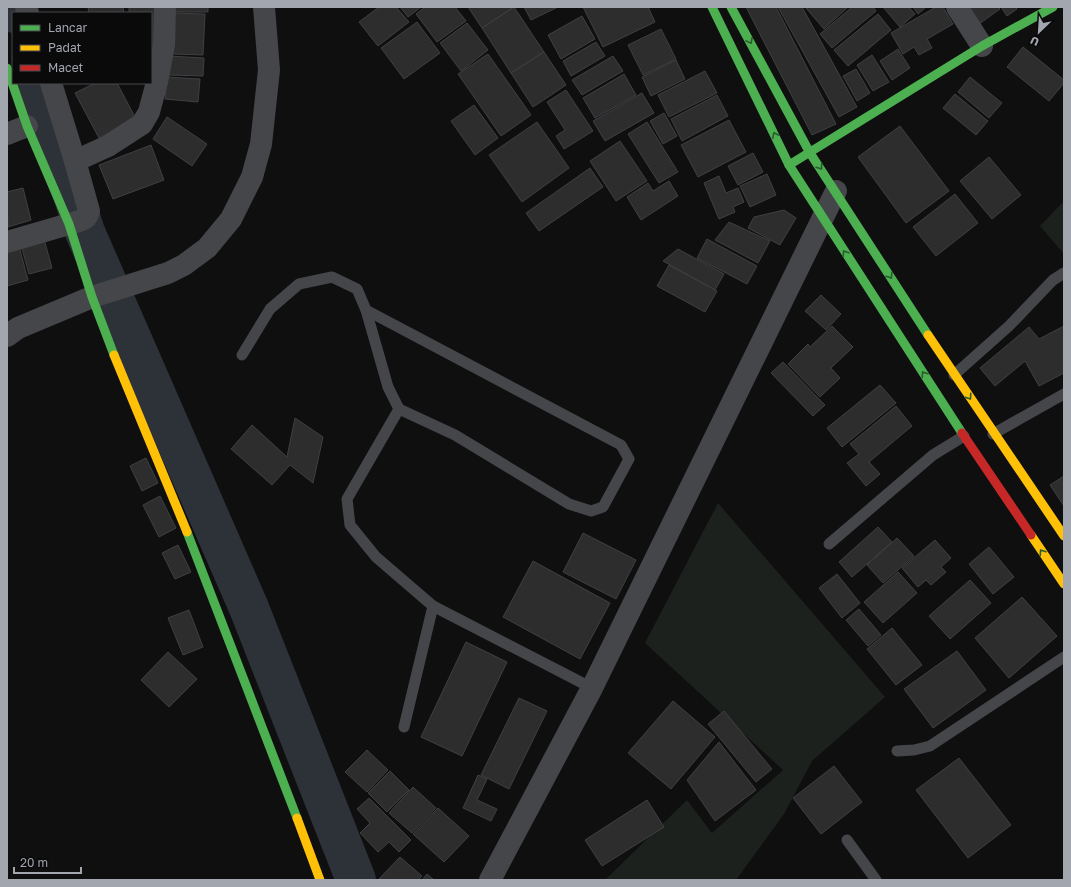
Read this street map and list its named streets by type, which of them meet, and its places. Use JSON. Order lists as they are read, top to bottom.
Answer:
{
  "legend": ["Lancar", "Padat", "Macet"],
  "scale_bar": "20 m",
  "north": "bottom left"
}
